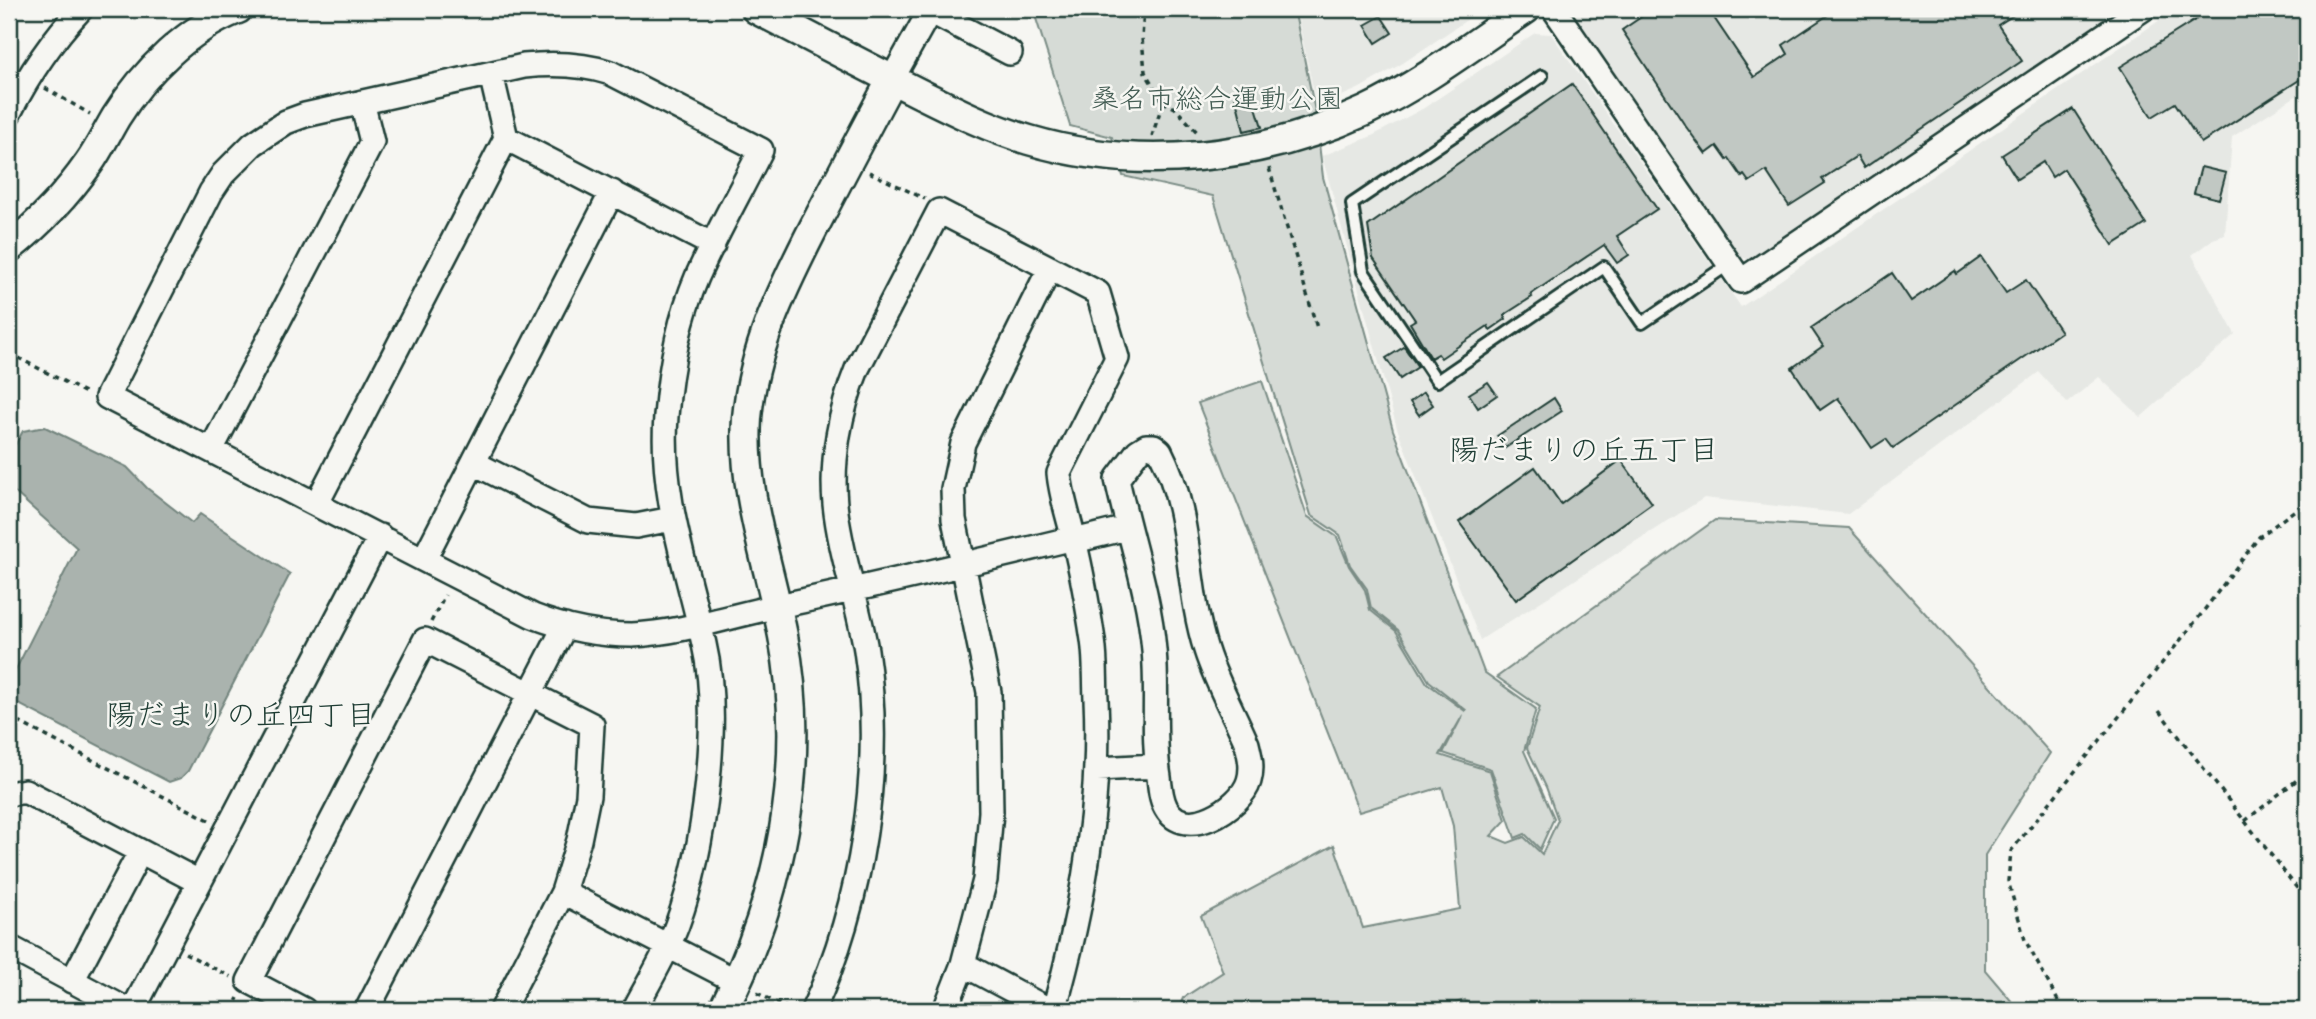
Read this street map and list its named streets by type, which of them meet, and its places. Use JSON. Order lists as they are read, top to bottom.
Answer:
{
  "districts": ["陽だまりの丘五丁目", "陽だまりの丘四丁目"],
  "parks": ["桑名市総合運動公園"]
}
